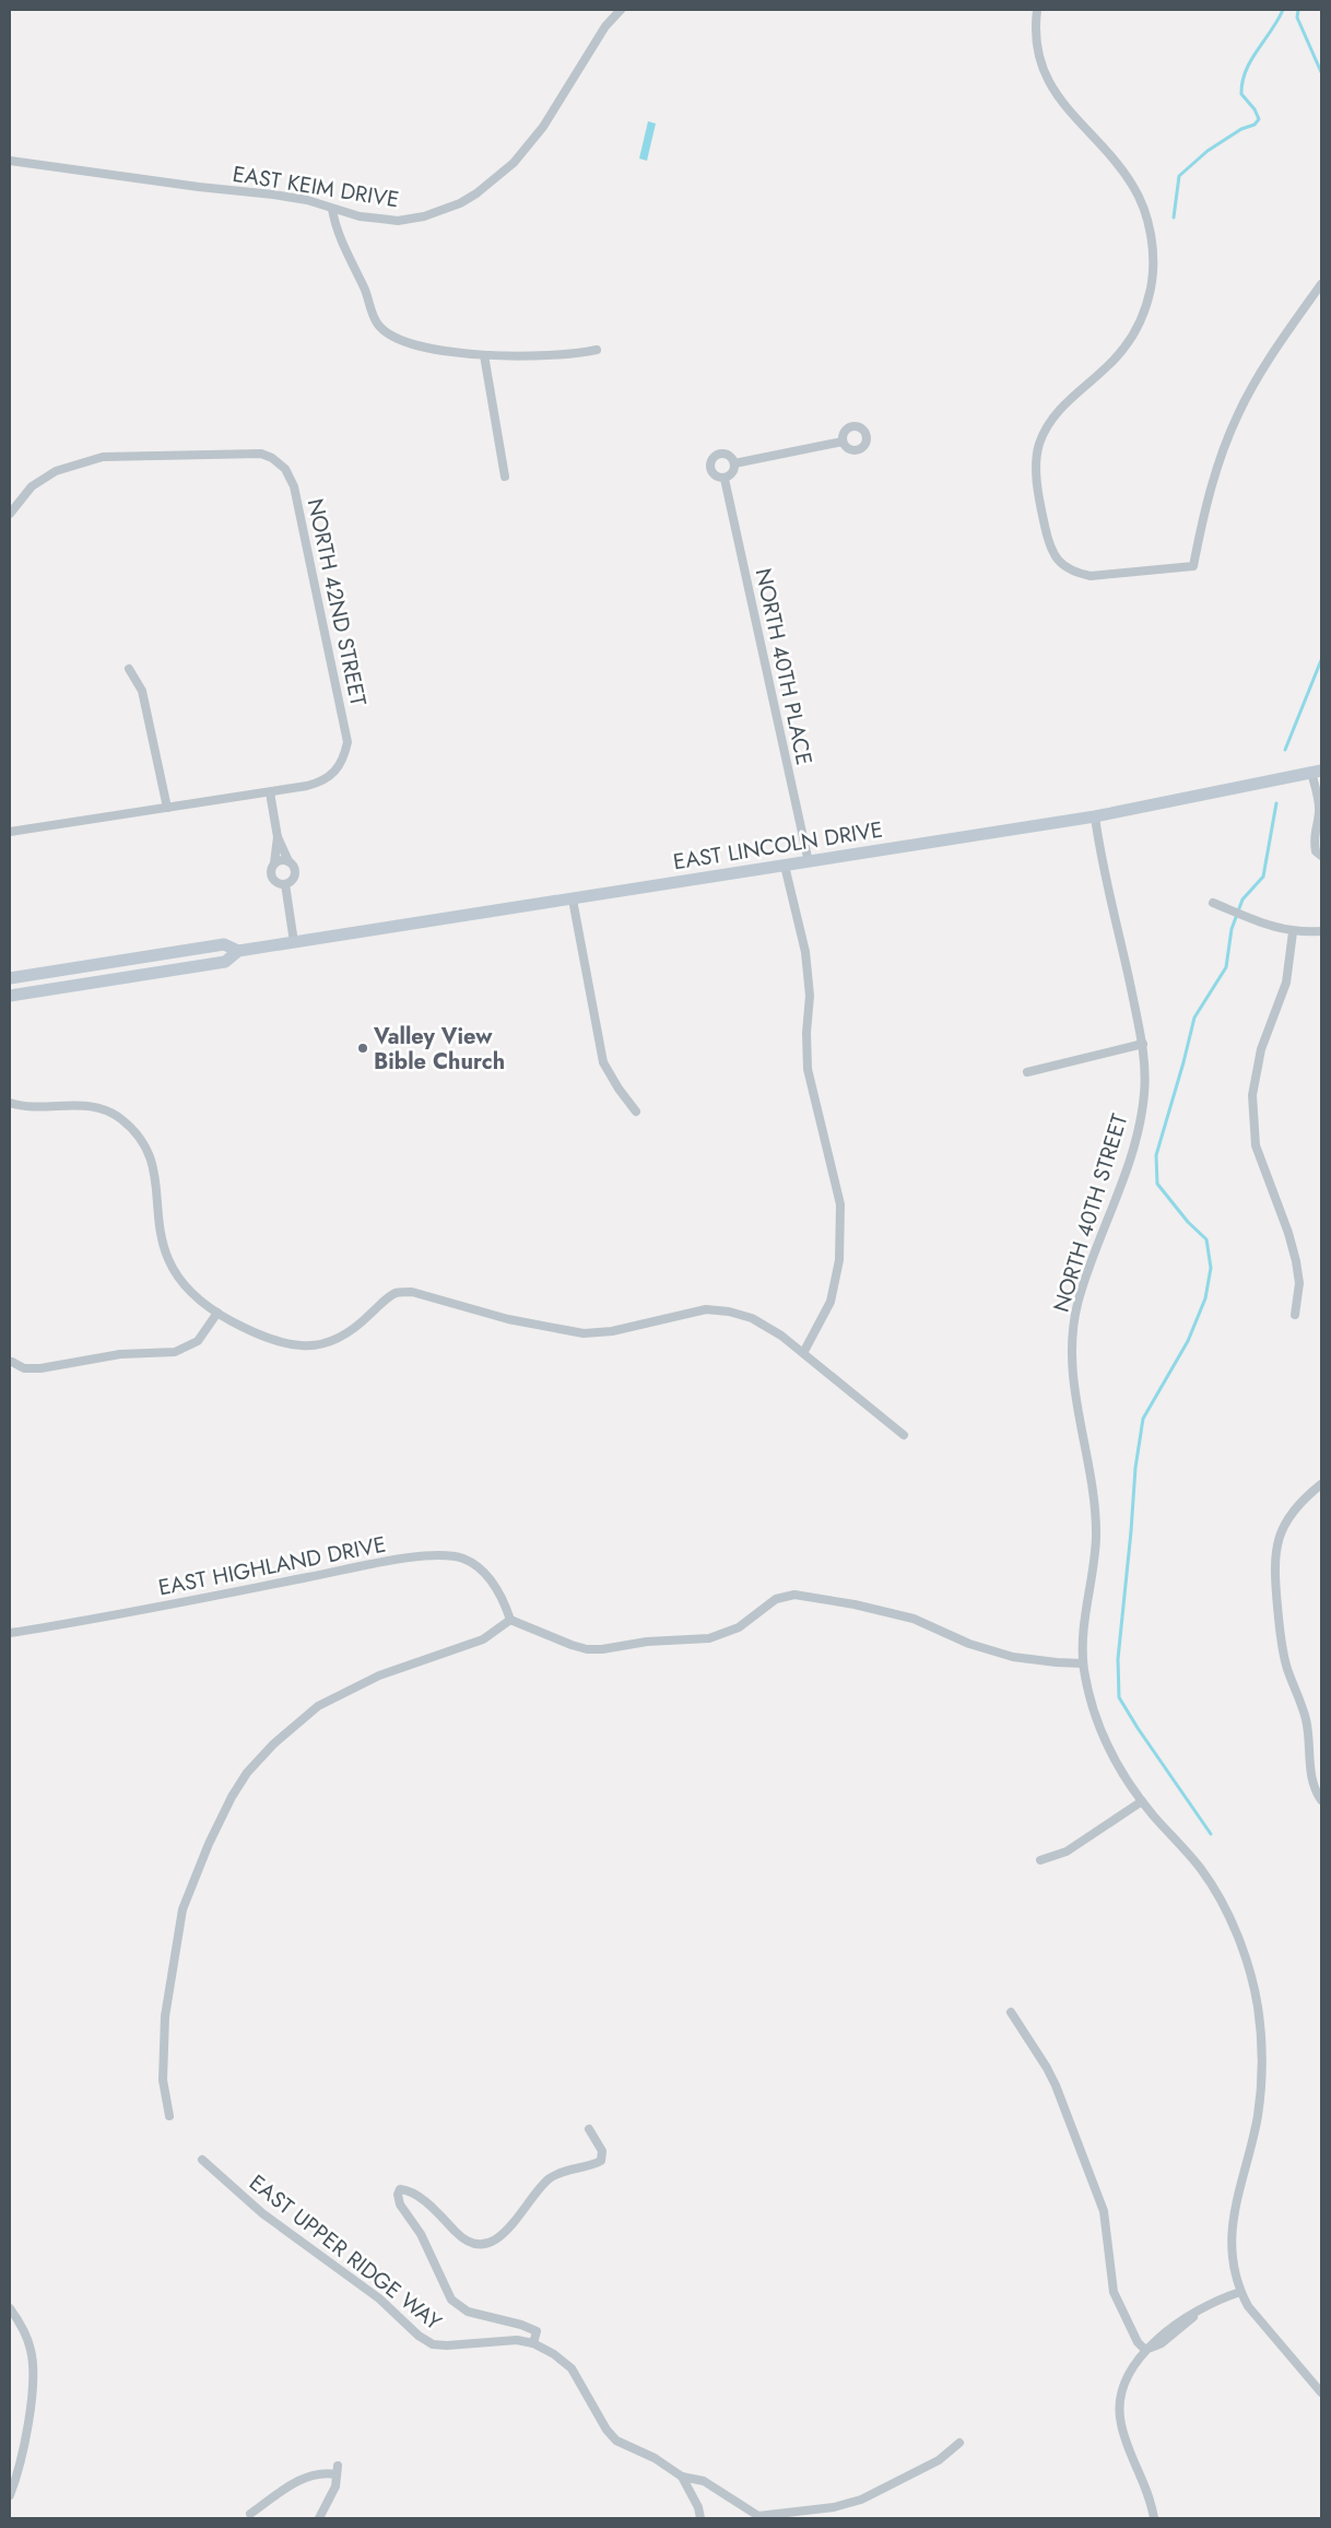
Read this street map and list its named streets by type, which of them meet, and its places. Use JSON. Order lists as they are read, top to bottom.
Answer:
{
  "streets": {
    "main road": ["EAST LINCOLN DRIVE"],
    "street": [
      "EAST KEIM DRIVE",
      "NORTH 42ND STREET",
      "NORTH 40TH PLACE",
      "NORTH 40TH STREET",
      "EAST HIGHLAND DRIVE",
      "EAST UPPER RIDGE WAY"
    ]
  },
  "crossings": [
    ["NORTH 40TH PLACE", "EAST LINCOLN DRIVE"],
    ["EAST LINCOLN DRIVE", "NORTH 40TH STREET"]
  ],
  "places": ["Valley View Bible Church"]
}
